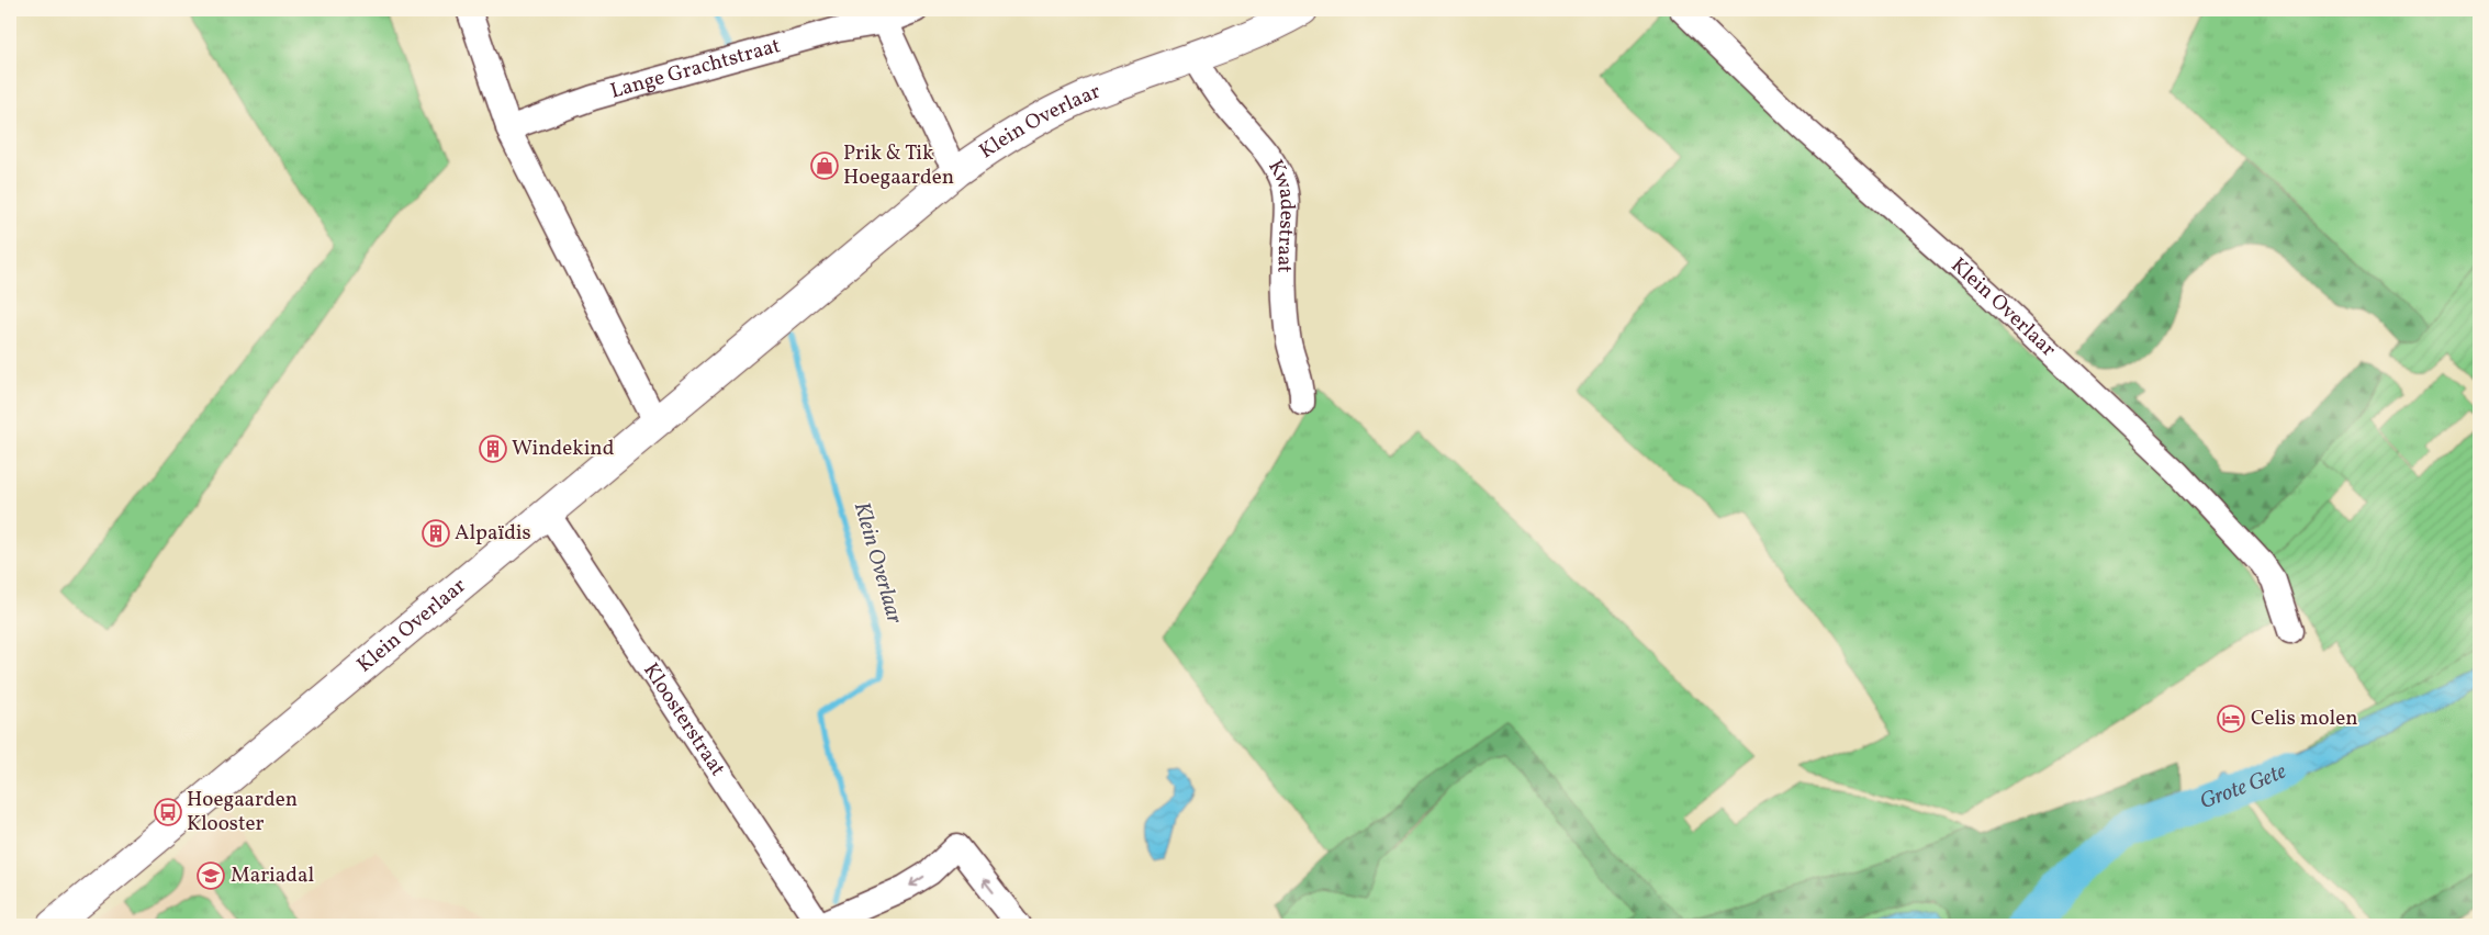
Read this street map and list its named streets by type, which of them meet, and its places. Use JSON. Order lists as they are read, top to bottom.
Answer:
{
  "streets": {
    "main road": ["Klein Overlaar"],
    "street": ["Lange Grachtstraat", "Kwadestraat", "Kloosterstraat"]
  },
  "crossings": [
    ["Klein Overlaar", "Kwadestraat"],
    ["Klein Overlaar", "Kloosterstraat"]
  ],
  "water": ["Klein Overlaar", "Grote Gete"],
  "places": {
    "shop": ["Prik & Tik Hoegaarden"],
    "building": ["Windekind", "Alpaïdis"],
    "hotel": ["Celis molen"],
    "bus stop": ["Hoegaarden Klooster"],
    "school or university": ["Mariadal"]
  }
}
